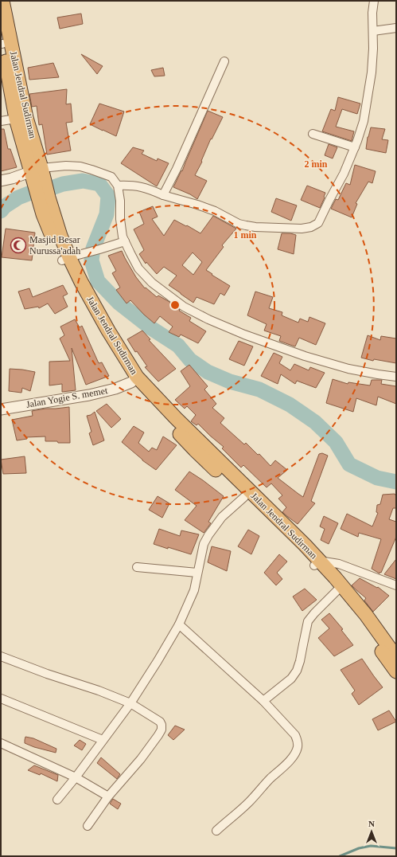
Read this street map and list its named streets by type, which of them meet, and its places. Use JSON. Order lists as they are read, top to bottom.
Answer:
{
  "streets": {
    "highway": ["Jalan Jendral Sudirman"],
    "street": ["Jalan Yogie S. memet"]
  },
  "crossings": [
    ["Jalan Jendral Sudirman", "Jalan Yogie S. memet"]
  ],
  "places": {
    "mosque": ["Masjid Besar Nurussa'adah"]
  },
  "north": "top",
  "rings": ["2 min", "1 min"]
}
